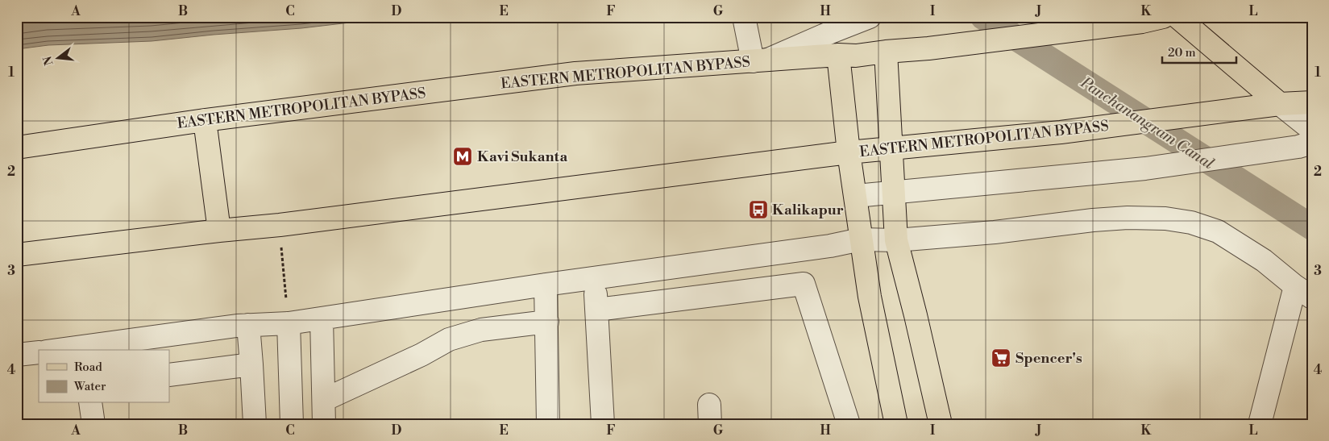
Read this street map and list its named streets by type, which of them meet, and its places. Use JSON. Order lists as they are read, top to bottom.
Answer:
{
  "streets": {
    "main road": ["EASTERN METROPOLITAN BYPASS"]
  },
  "water": ["Panchanangram Canal"],
  "places": {
    "metro station": ["Kavi Sukanta"],
    "bus stop": ["Kalikapur"],
    "supermarket": ["Spencer's"]
  },
  "legend": ["Road", "Water"],
  "scale_bar": "20 m",
  "north": "left",
  "grid": {
    "columns": [
      "A",
      "B",
      "C",
      "D",
      "E",
      "F",
      "G",
      "H",
      "I",
      "J",
      "K",
      "L"
    ],
    "rows": [
      "1",
      "2",
      "3",
      "4"
    ]
  }
}
